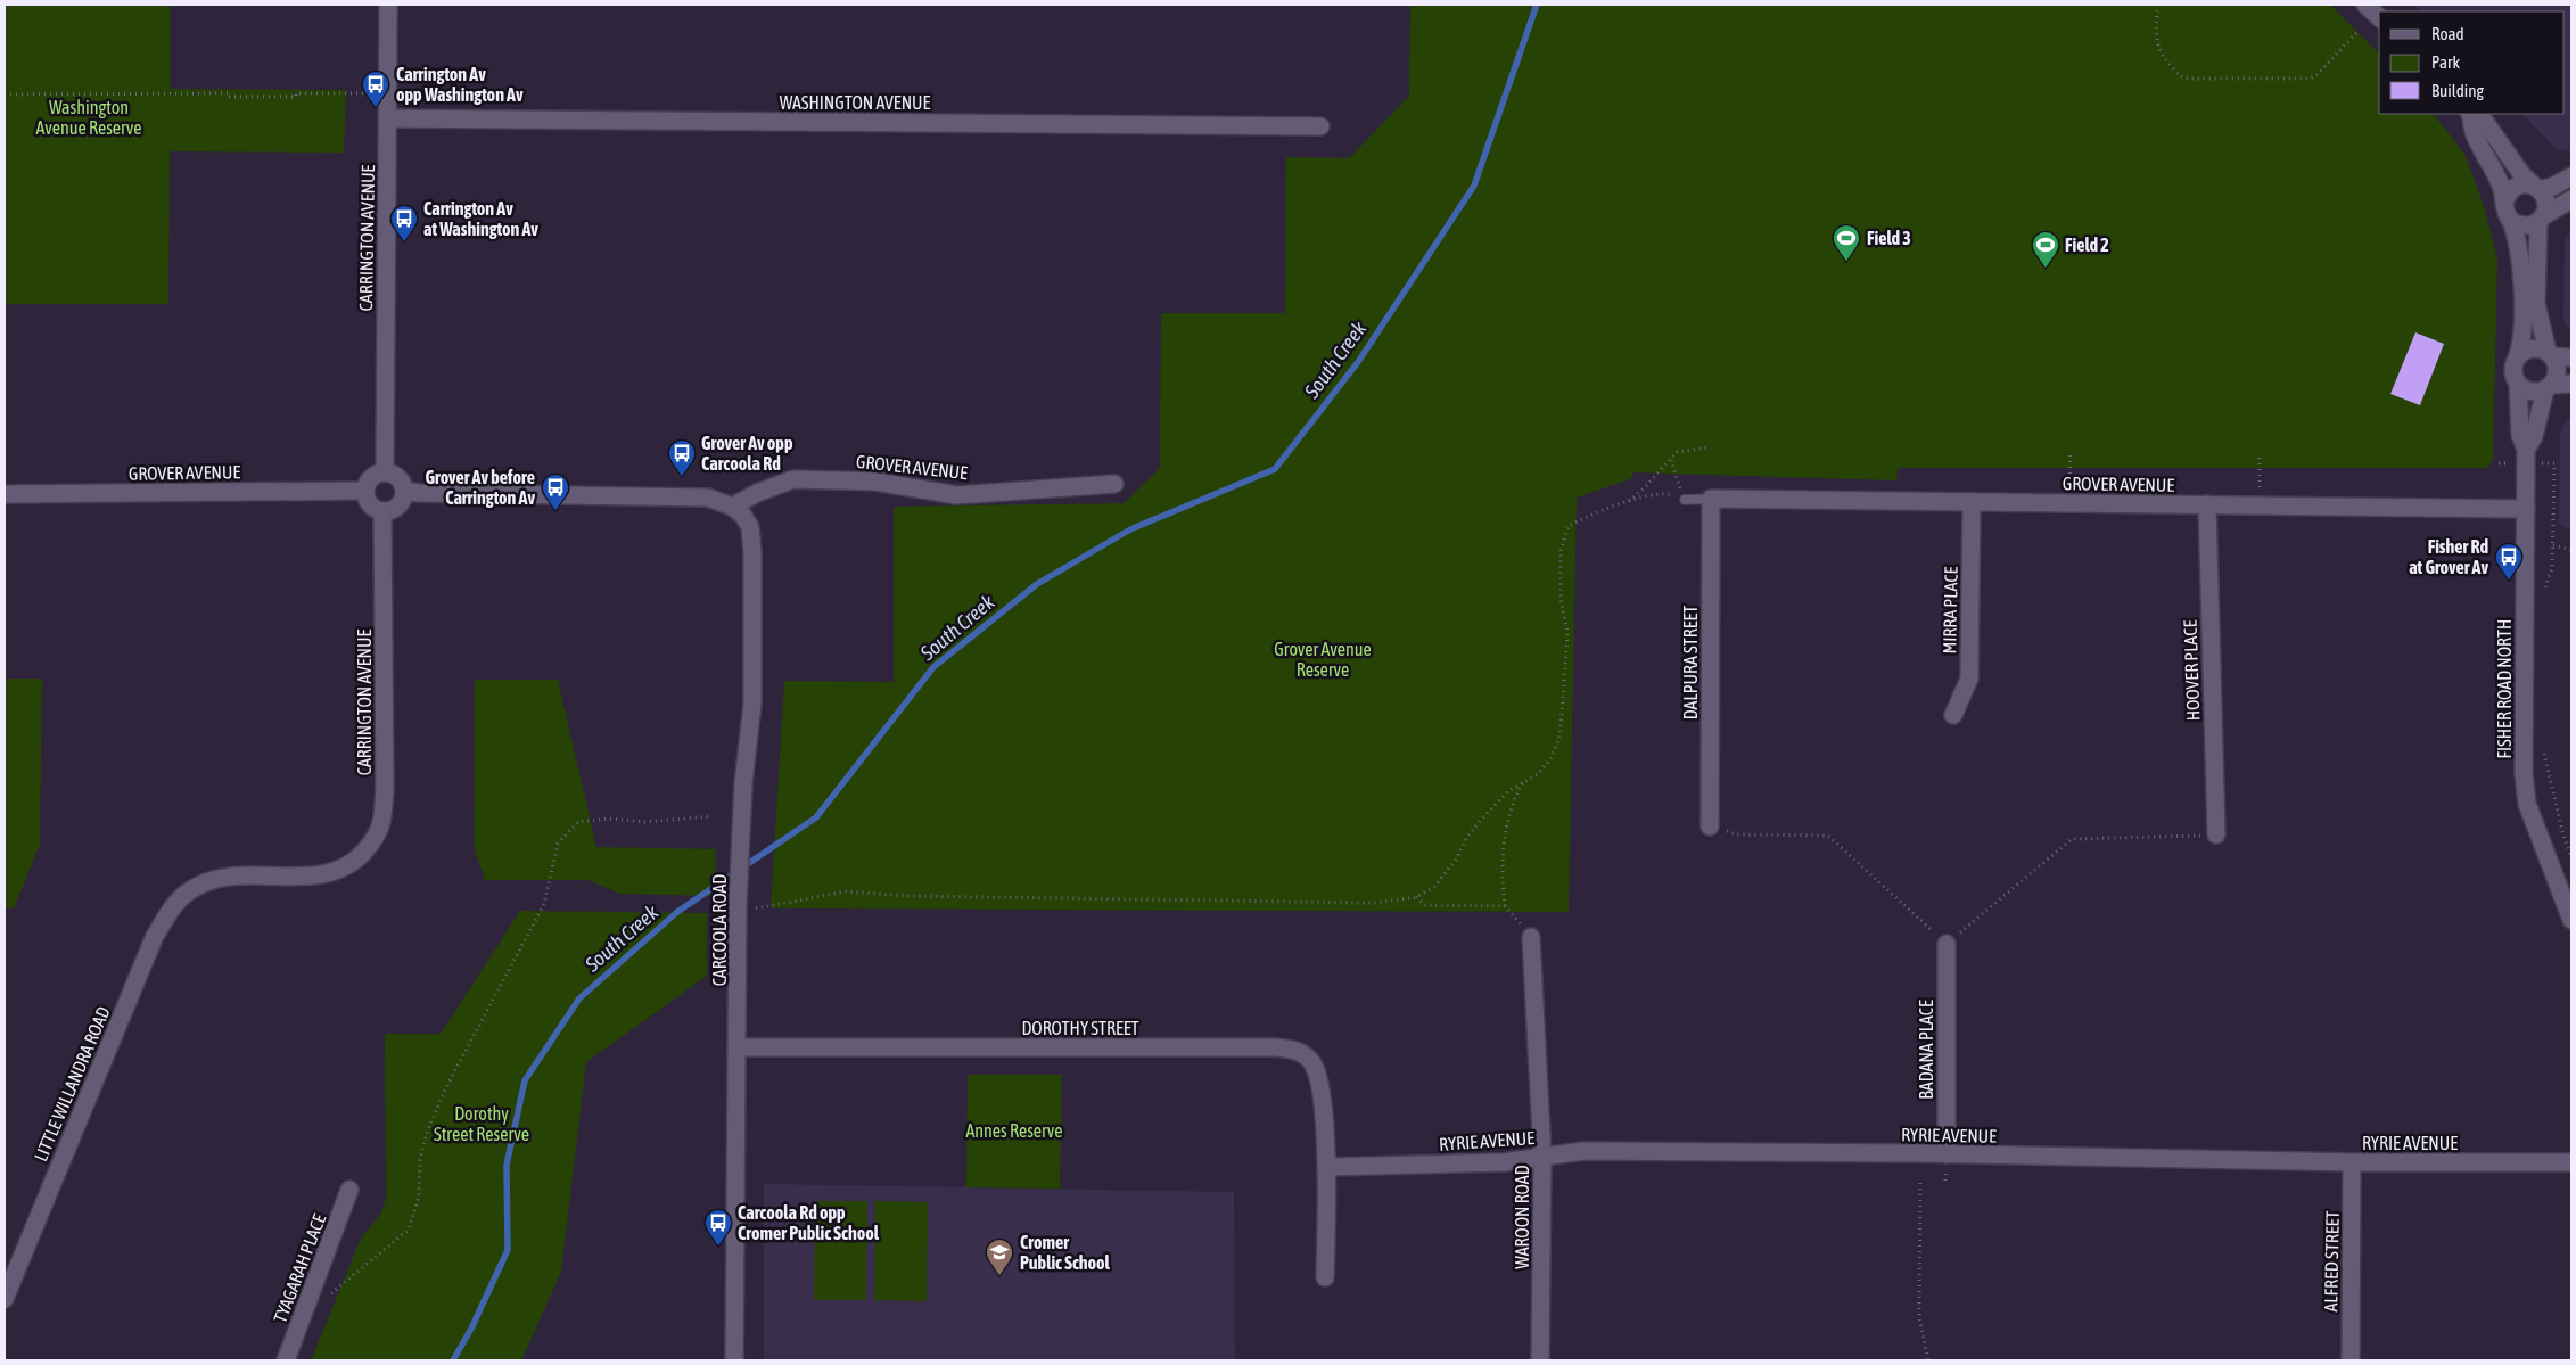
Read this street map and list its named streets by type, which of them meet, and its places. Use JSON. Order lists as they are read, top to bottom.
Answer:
{
  "streets": {
    "street": [
      "WASHINGTON AVENUE",
      "CARRINGTON AVENUE",
      "GROVER AVENUE",
      "MIRRA PLACE",
      "DALPURA STREET",
      "HOOVER PLACE",
      "FISHER ROAD NORTH",
      "CARCOOLA ROAD",
      "DOROTHY STREET",
      "BADANA PLACE",
      "LITTLE WILLANDRA ROAD",
      "RYRIE AVENUE",
      "WAROON ROAD",
      "ALFRED STREET",
      "TYAGARAH PLACE"
    ]
  },
  "crossings": [
    ["WASHINGTON AVENUE", "CARRINGTON AVENUE"],
    ["CARRINGTON AVENUE", "GROVER AVENUE"],
    ["CARRINGTON AVENUE", "LITTLE WILLANDRA ROAD"],
    ["GROVER AVENUE", "MIRRA PLACE"],
    ["GROVER AVENUE", "DALPURA STREET"],
    ["GROVER AVENUE", "HOOVER PLACE"],
    ["GROVER AVENUE", "FISHER ROAD NORTH"],
    ["GROVER AVENUE", "CARCOOLA ROAD"],
    ["CARCOOLA ROAD", "DOROTHY STREET"],
    ["DOROTHY STREET", "RYRIE AVENUE"],
    ["BADANA PLACE", "RYRIE AVENUE"],
    ["RYRIE AVENUE", "WAROON ROAD"],
    ["RYRIE AVENUE", "ALFRED STREET"]
  ],
  "water": ["South Creek"],
  "parks": [
    "Washington Avenue Reserve",
    "Grover Avenue Reserve",
    "Dorothy Street Reserve",
    "Annes Reserve"
  ],
  "places": {
    "bus stop": [
      "Carrington Av opp Washington Av",
      "Carrington Av at Washington Av",
      "Grover Av opp Carcoola Rd",
      "Grover Av before Carrington Av",
      "Fisher Rd at Grover Av",
      "Carcoola Rd opp Cromer Public School"
    ],
    "sports": ["Field 3", "Field 2"],
    "school or university": ["Cromer Public School"]
  },
  "legend": ["Road", "Park", "Building"]
}
